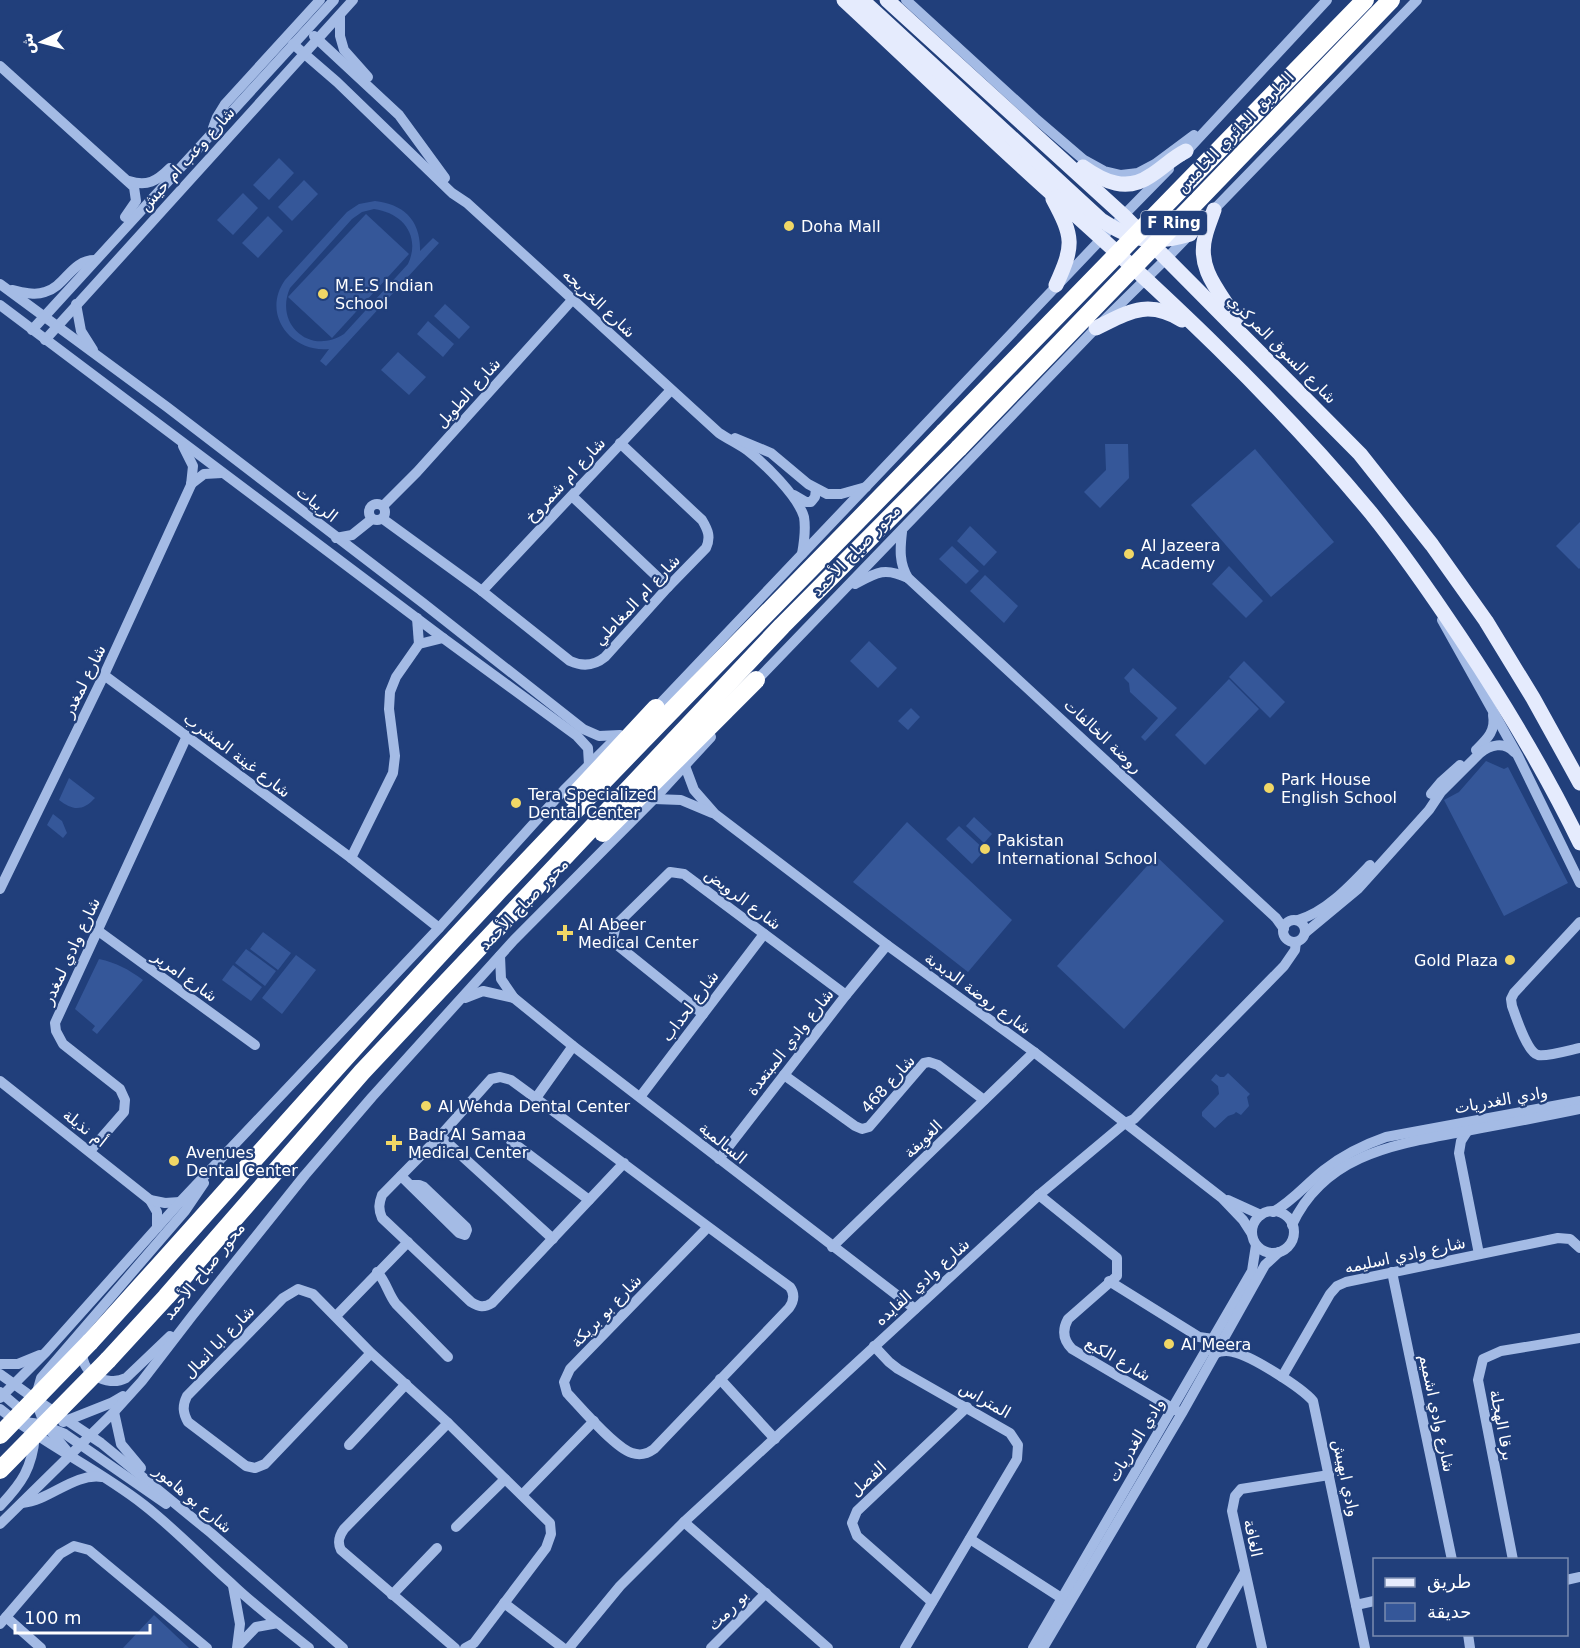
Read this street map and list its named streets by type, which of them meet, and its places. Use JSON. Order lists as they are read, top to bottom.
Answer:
{
  "streets": {
    "highway": ["الطريق الدائري الخامس", "F Ring", "محور صباح الأحمد"],
    "main road": ["شارع السوق المركزي"],
    "street": [
      "شارع وعب ام حيش",
      "شارع الخريجه",
      "شارع الطويل",
      "شارع ام شمروخ",
      "الربيات",
      "شارع ام المغاطي",
      "شارع لمغدر",
      "روضة الخالفات",
      "شارع غينة المشرب",
      "شارع الرويض",
      "شارع وادي لمغدر",
      "شارع امرير",
      "شارع روضة الدبدبة",
      "شارع لحداب",
      "شارع وادي المبتعدة",
      "شارع 468",
      "وادي الغدريات",
      "أم نذيلة",
      "الغويفة",
      "السالمية",
      "شارع وادي اسليمه",
      "شارع وادي الفايده",
      "شارع بو بريكة",
      "شارع ابا انمال",
      "شارع الكبع",
      "المتراس",
      "شارع وادي اشميم",
      "برقا الهجلة",
      "وادي ابهيش",
      "الفصل",
      "شارع بو هامور",
      "الغافة",
      "بو رمث"
    ]
  },
  "crossings": [
    ["الطريق الدائري الخامس", "شارع السوق المركزي"],
    ["الطريق الدائري الخامس", "محور صباح الأحمد"],
    ["شارع وعب ام حيش", "شارع الخريجه"],
    ["شارع وعب ام حيش", "الربيات"],
    ["شارع الخريجه", "شارع الطويل"],
    ["شارع الخريجه", "شارع ام شمروخ"],
    ["شارع الطويل", "شارع ام المغاطي"],
    ["شارع ام شمروخ", "شارع ام المغاطي"],
    ["محور صباح الأحمد", "شارع روضة الدبدبة"],
    ["محور صباح الأحمد", "السالمية"],
    ["محور صباح الأحمد", "شارع بو هامور"],
    ["شارع لمغدر", "شارع غينة المشرب"],
    ["شارع غينة المشرب", "شارع وادي لمغدر"],
    ["شارع الرويض", "شارع لحداب"],
    ["شارع الرويض", "شارع وادي المبتعدة"],
    ["شارع وادي لمغدر", "شارع امرير"],
    ["شارع وادي لمغدر", "أم نذيلة"],
    ["شارع روضة الدبدبة", "شارع وادي المبتعدة"],
    ["شارع روضة الدبدبة", "وادي الغدريات"],
    ["شارع روضة الدبدبة", "الغويفة"],
    ["شارع روضة الدبدبة", "شارع وادي الفايده"],
    ["شارع لحداب", "السالمية"],
    ["شارع وادي المبتعدة", "شارع 468"],
    ["شارع وادي المبتعدة", "السالمية"],
    ["شارع 468", "الغويفة"],
    ["وادي الغدريات", "شارع وادي اسليمه"],
    ["وادي الغدريات", "شارع الكبع"],
    ["وادي الغدريات", "وادي ابهيش"],
    ["الغويفة", "السالمية"],
    ["السالمية", "شارع وادي الفايده"],
    ["شارع وادي اسليمه", "شارع وادي اشميم"],
    ["شارع وادي اسليمه", "وادي ابهيش"],
    ["شارع وادي الفايده", "المتراس"],
    ["المتراس", "الفصل"],
    ["وادي ابهيش", "الغافة"]
  ],
  "places": {
    "other": [
      "Doha Mall",
      "M.E.S Indian School",
      "Al Jazeera Academy",
      "Park House English School",
      "Tera Specialized Dental Center",
      "Pakistan International School",
      "Gold Plaza",
      "Al Wehda Dental Center",
      "Avenues Dental Center",
      "Al Meera"
    ],
    "health": ["Al Abeer Medical Center", "Badr Al Samaa Medical Center"]
  },
  "legend": ["طريق", "حديقة"],
  "scale_bar": "100 m",
  "north": "left"
}
